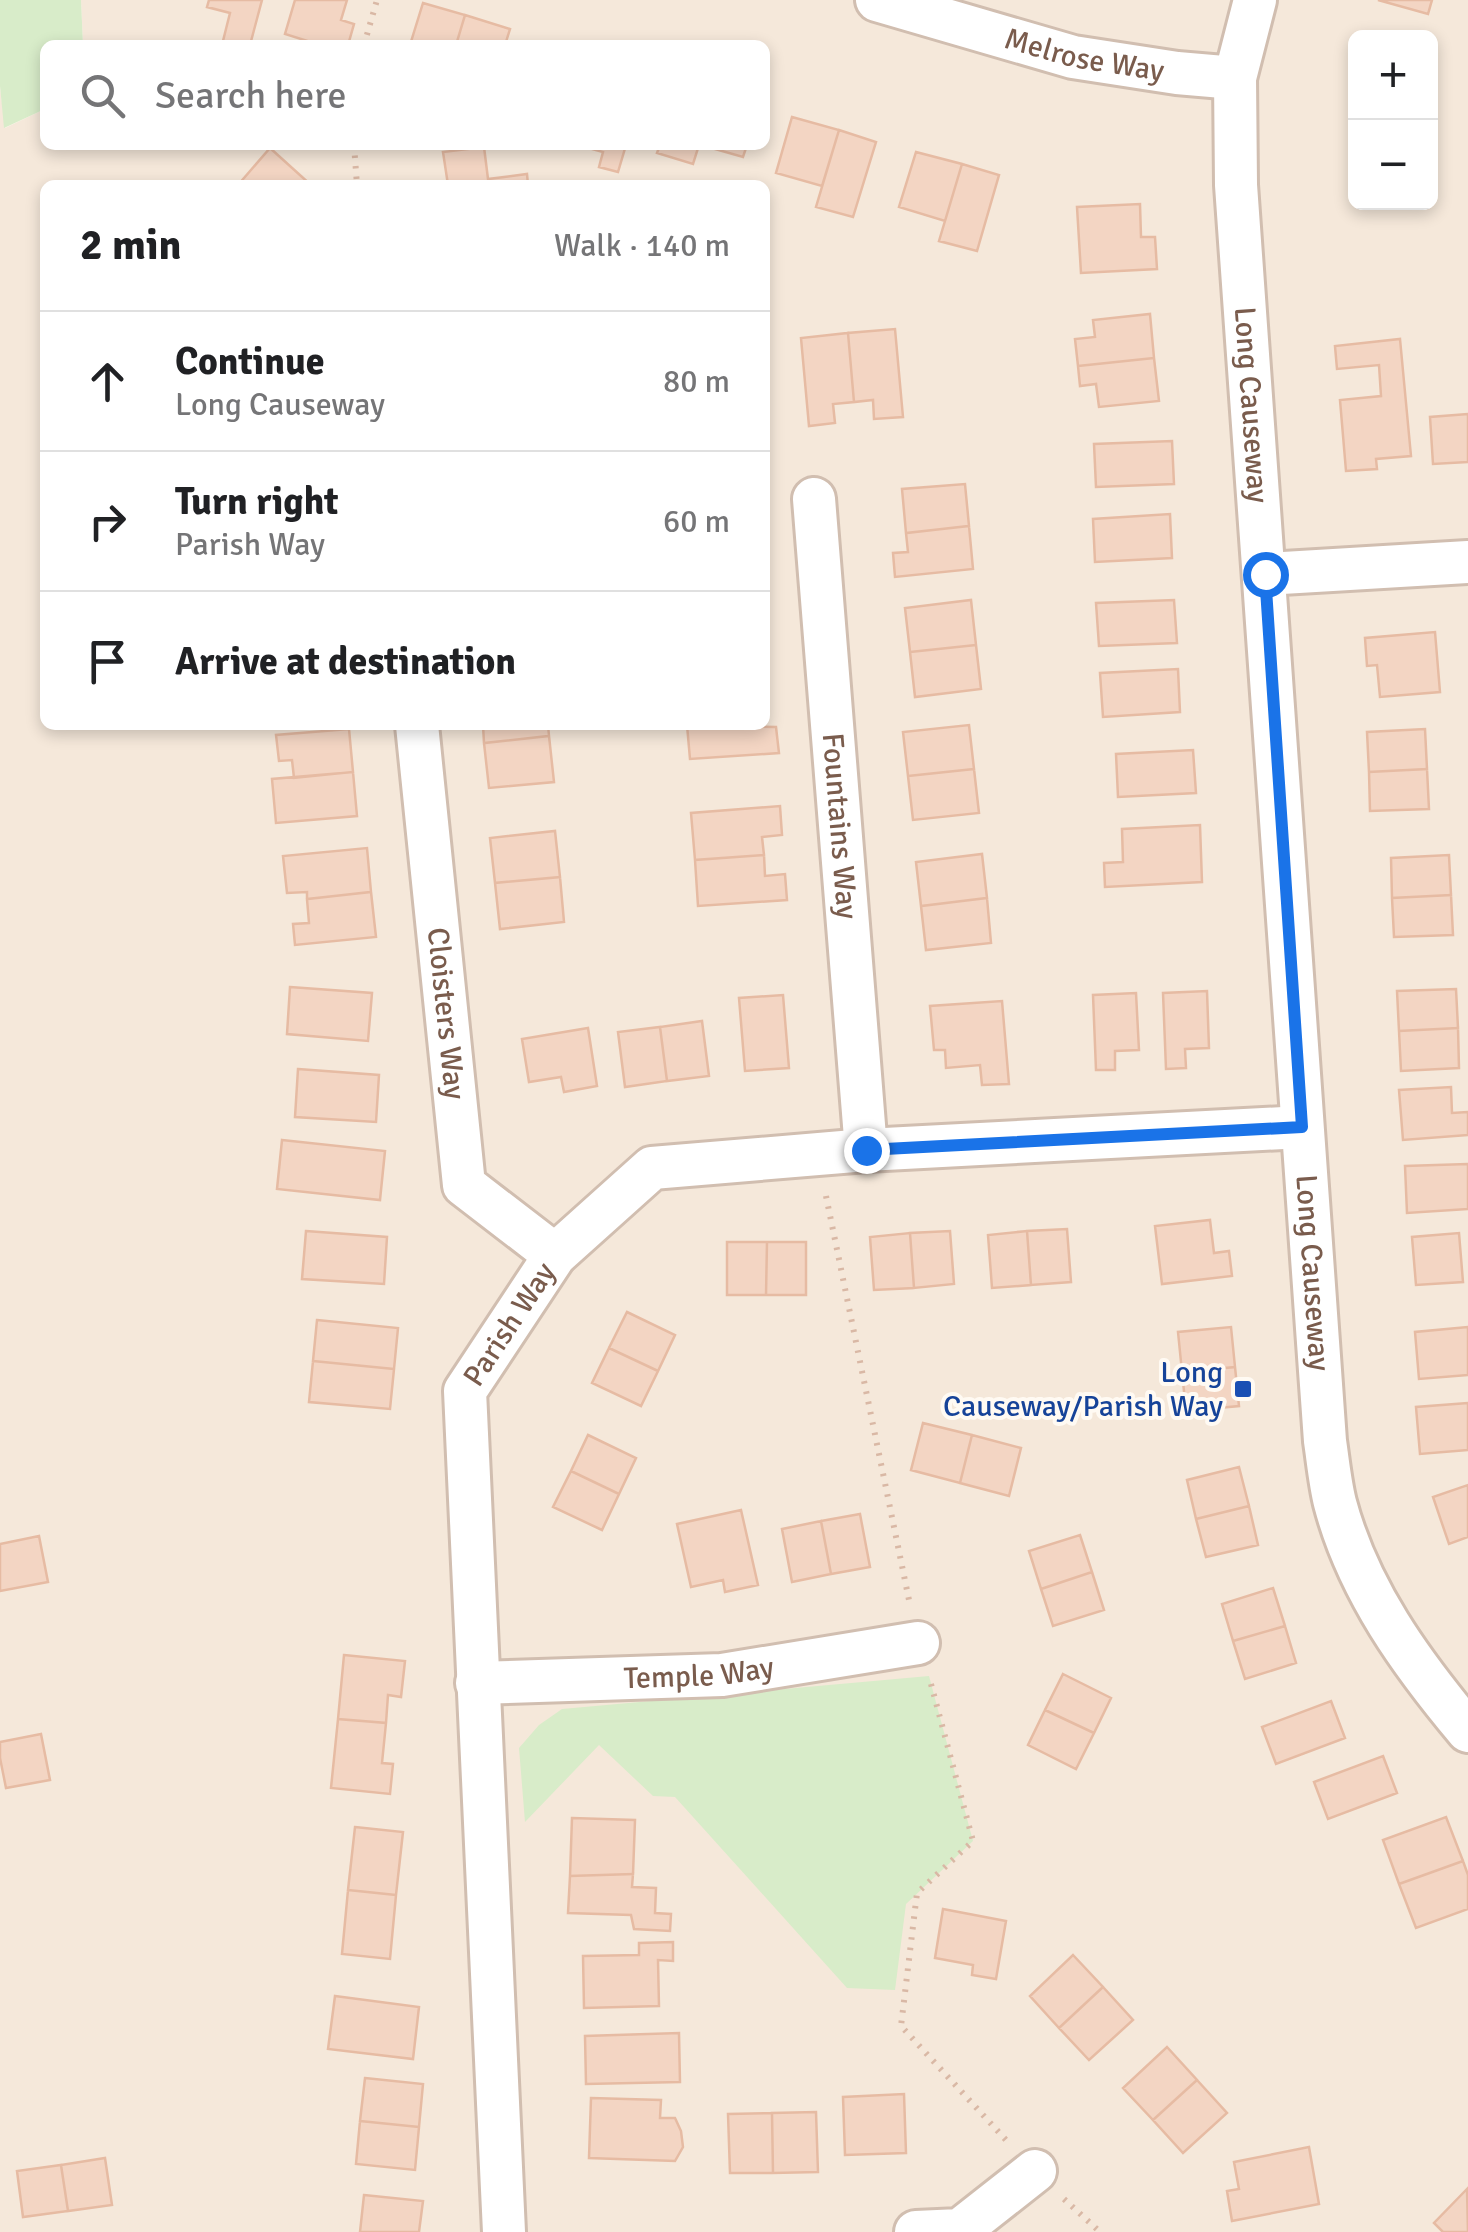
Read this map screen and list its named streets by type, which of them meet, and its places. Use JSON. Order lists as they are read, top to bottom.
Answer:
{
  "streets": {
    "street": [
      "Melrose Way",
      "Long Causeway",
      "Fountains Way",
      "Cloisters Way",
      "Parish Way",
      "Temple Way"
    ]
  },
  "crossings": [
    ["Melrose Way", "Long Causeway"],
    ["Long Causeway", "Parish Way"],
    ["Fountains Way", "Parish Way"],
    ["Cloisters Way", "Parish Way"],
    ["Parish Way", "Temple Way"]
  ],
  "places": {
    "transit": ["Long Causeway/Parish Way"]
  },
  "page": {
    "map_buttons": ["+", "−"],
    "search": "Search here",
    "heading": ["2 min", "Walk · 140 m"],
    "list": [
      ["Continue", "Long Causeway", "80 m"],
      ["Turn right", "Parish Way", "60 m"],
      "Arrive at destination"
    ]
  }
}
